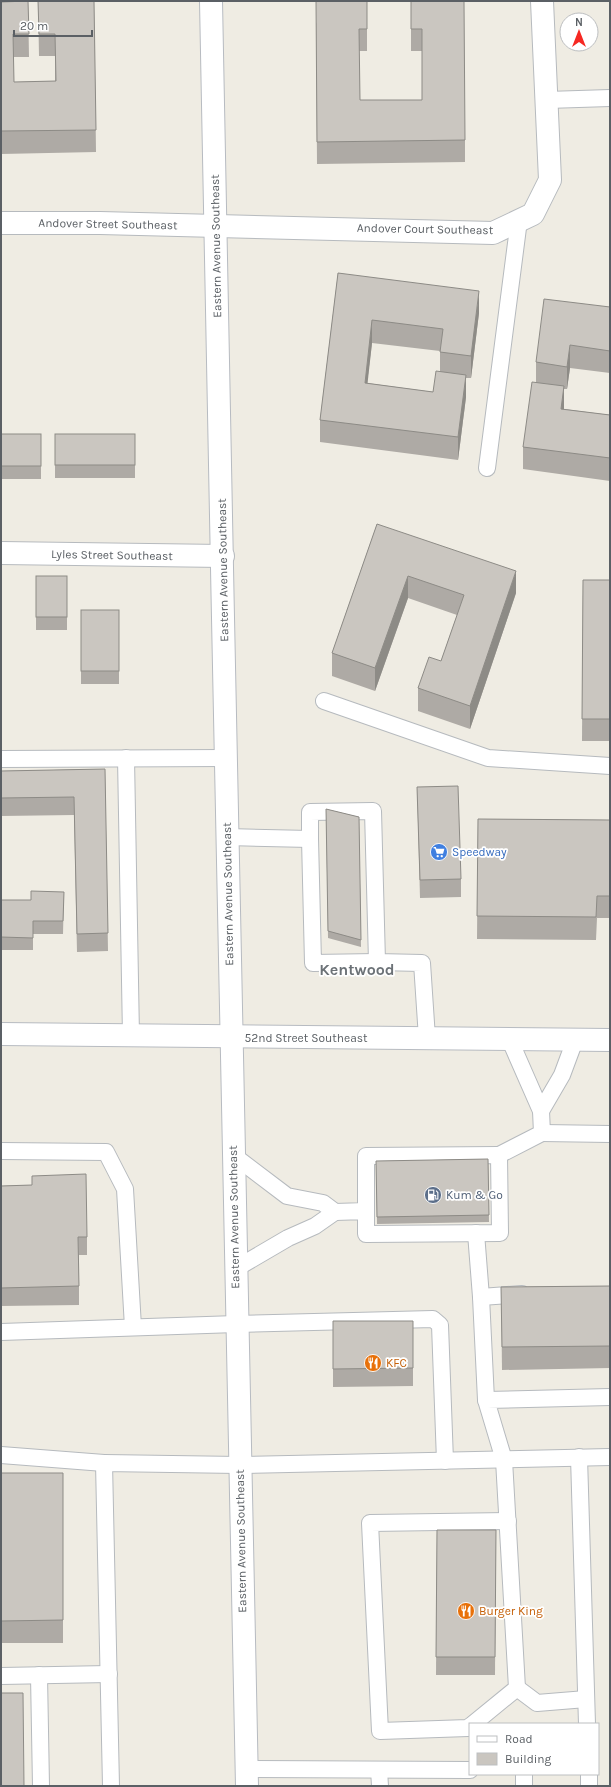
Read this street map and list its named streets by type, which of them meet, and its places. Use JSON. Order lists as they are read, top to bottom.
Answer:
{
  "streets": {
    "street": [
      "Andover Street Southeast",
      "Andover Court Southeast",
      "Eastern Avenue Southeast",
      "Lyles Street Southeast",
      "52nd Street Southeast"
    ]
  },
  "crossings": [
    ["Andover Street Southeast", "Andover Court Southeast"],
    ["Andover Street Southeast", "Eastern Avenue Southeast"],
    ["Andover Court Southeast", "Eastern Avenue Southeast"],
    ["Eastern Avenue Southeast", "Lyles Street Southeast"],
    ["Eastern Avenue Southeast", "52nd Street Southeast"]
  ],
  "districts": ["Kentwood"],
  "places": {
    "supermarket": ["Speedway"],
    "fuel station": ["Kum & Go"],
    "restaurant": ["KFC", "Burger King"]
  },
  "legend": ["Road", "Building"],
  "scale_bar": "20 m",
  "north": "top"
}
